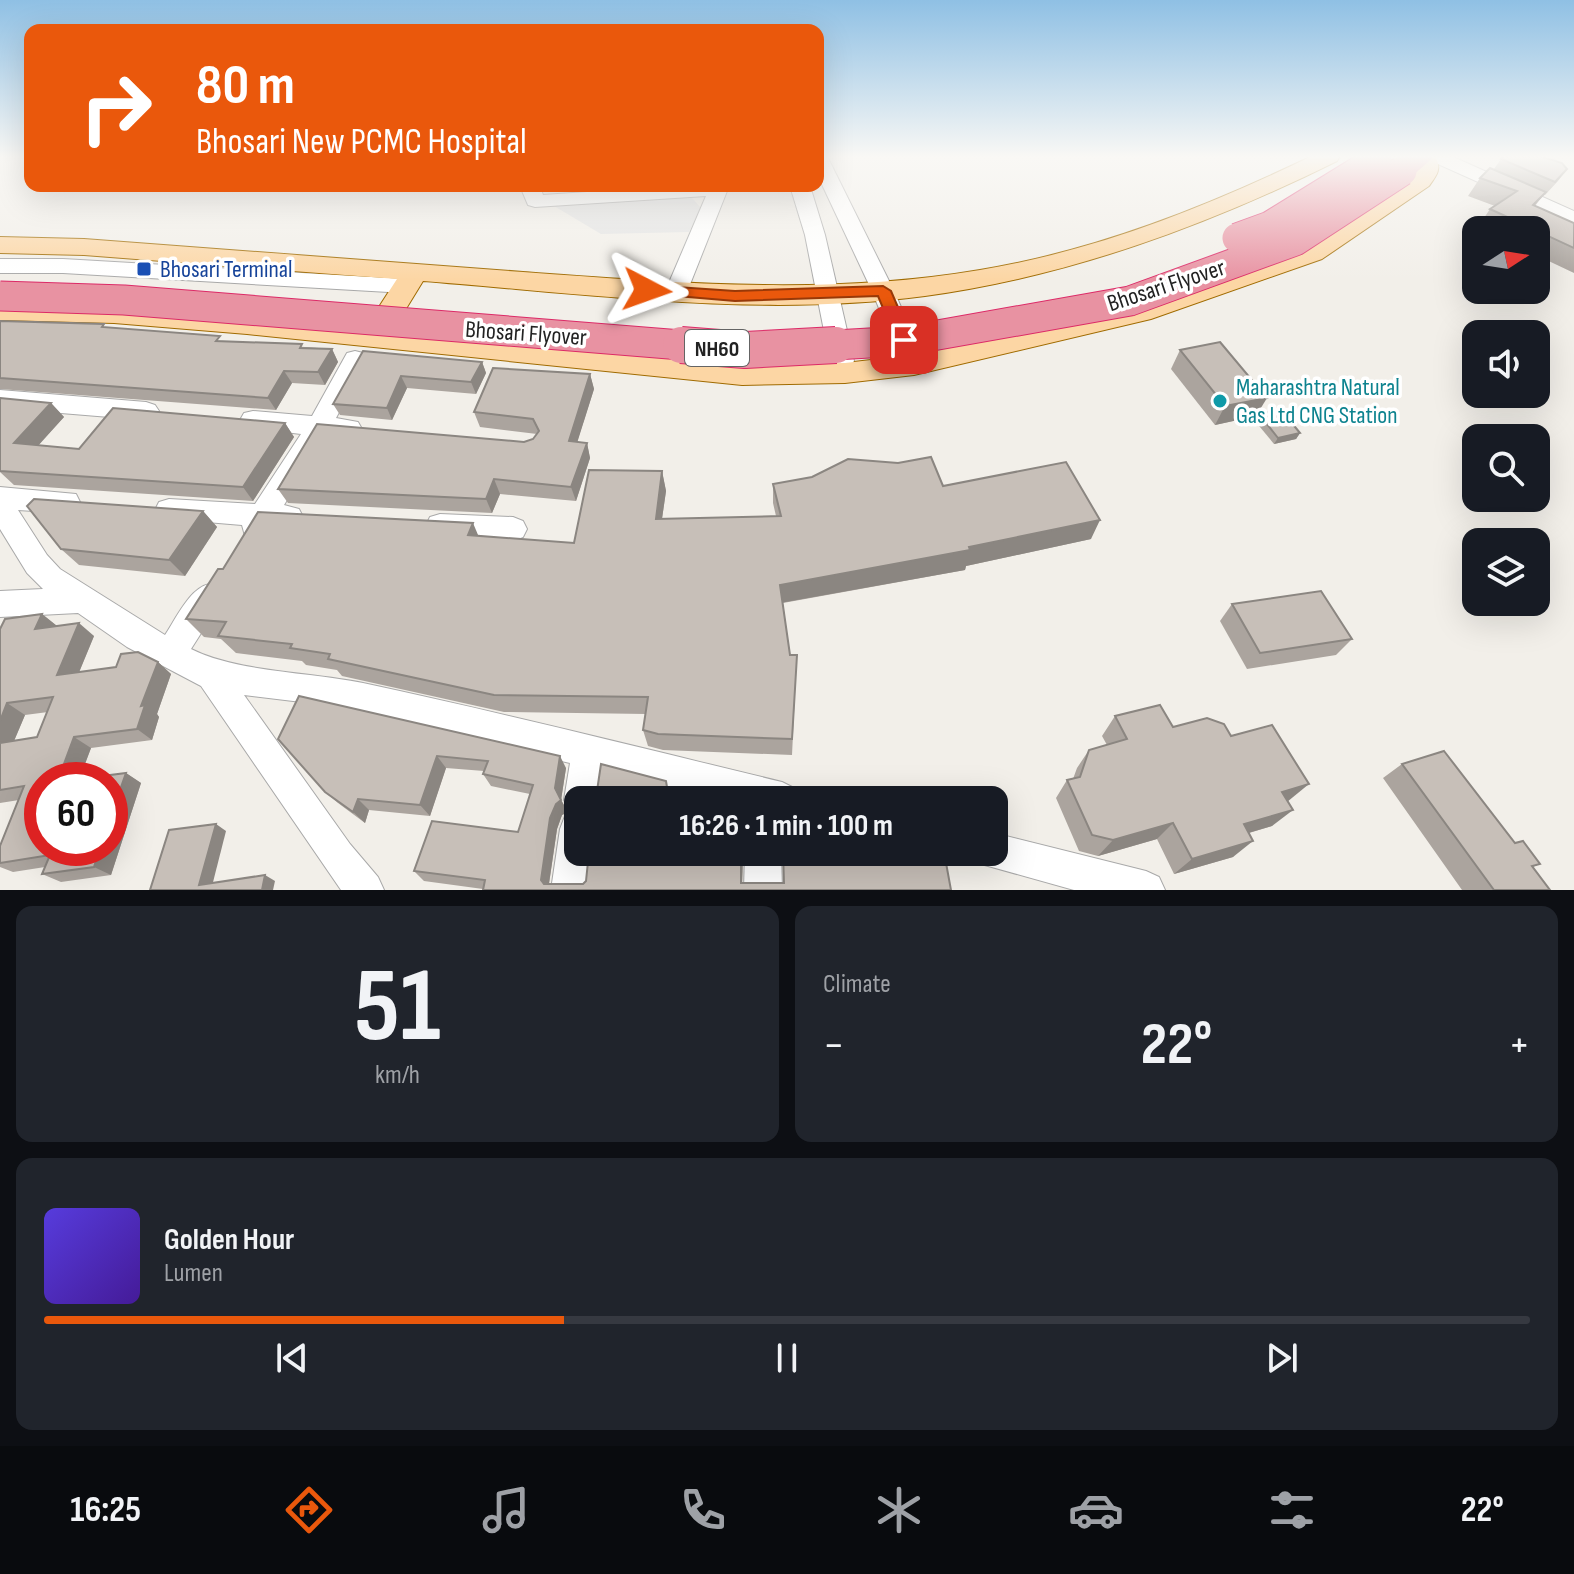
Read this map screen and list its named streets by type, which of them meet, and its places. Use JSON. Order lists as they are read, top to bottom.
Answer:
{
  "streets": {
    "highway": ["Bhosari Flyover", "NH60"]
  },
  "places": {
    "transit": ["Bhosari Terminal"],
    "other": ["Maharashtra Natural Gas Ltd CNG Station"]
  },
  "north": "right",
  "page": {
    "turn": ["80 m", "Bhosari New PCMC Hospital"],
    "limit": "60",
    "trip": "16:26 · 1 min · 100 m",
    "tile": [
      ["51", "km/h"],
      "Climate"
    ],
    "heat": ["−", "22°", "+"],
    "song": ["Golden Hour", "Lumen"],
    "tabs": ["16:25", "22°"]
  }
}
